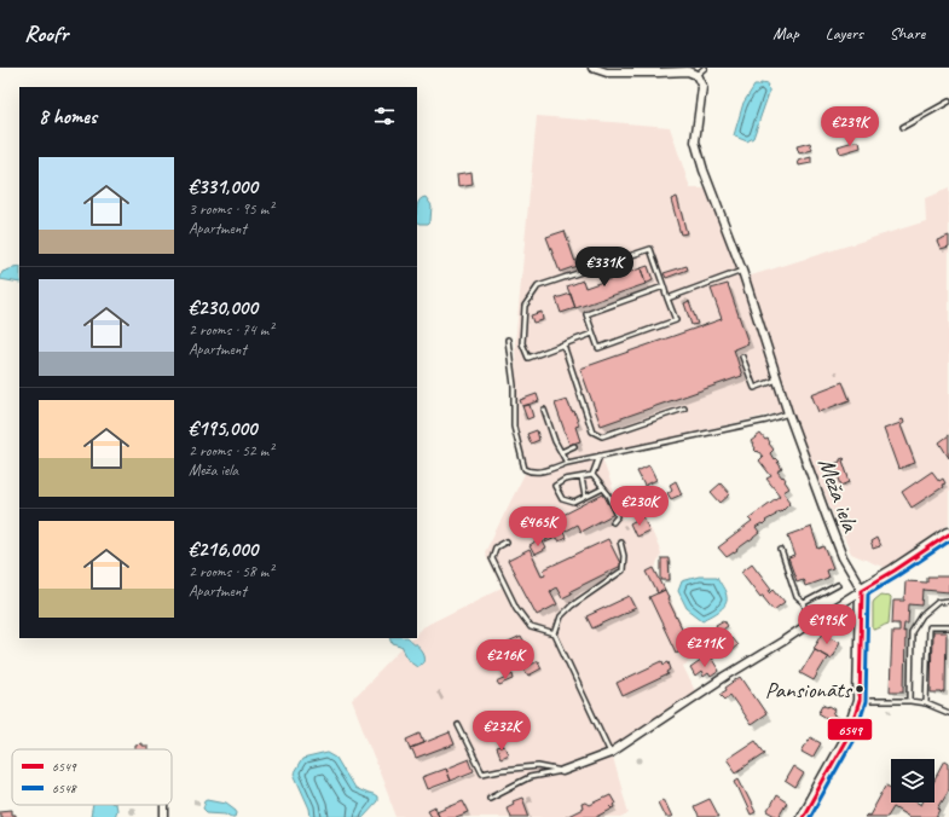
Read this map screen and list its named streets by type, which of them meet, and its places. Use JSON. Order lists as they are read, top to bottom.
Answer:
{
  "streets": {
    "street": ["Meža iela"]
  },
  "places": ["Pansionāts"],
  "lines": ["transit line 6549", "transit line 6548"],
  "legend": ["6549", "6548"],
  "page": {
    "header": "Roofr",
    "nav": ["Map", "Layers", "Share"],
    "heading": "8 homes",
    "price": [
      "€239K",
      "€331K",
      "€230K",
      "€465K",
      "€195K",
      "€211K",
      "€216K",
      "€232K"
    ],
    "list": [
      {
        "name": "€331,000",
        "note": "3 rooms · 95 m² · Apartment"
      },
      {
        "name": "€230,000",
        "note": "2 rooms · 74 m² · Apartment"
      },
      {
        "name": "€195,000",
        "note": "2 rooms · 52 m² · Meža iela"
      },
      {
        "name": "€216,000",
        "note": "2 rooms · 58 m² · Apartment"
      }
    ]
  }
}
